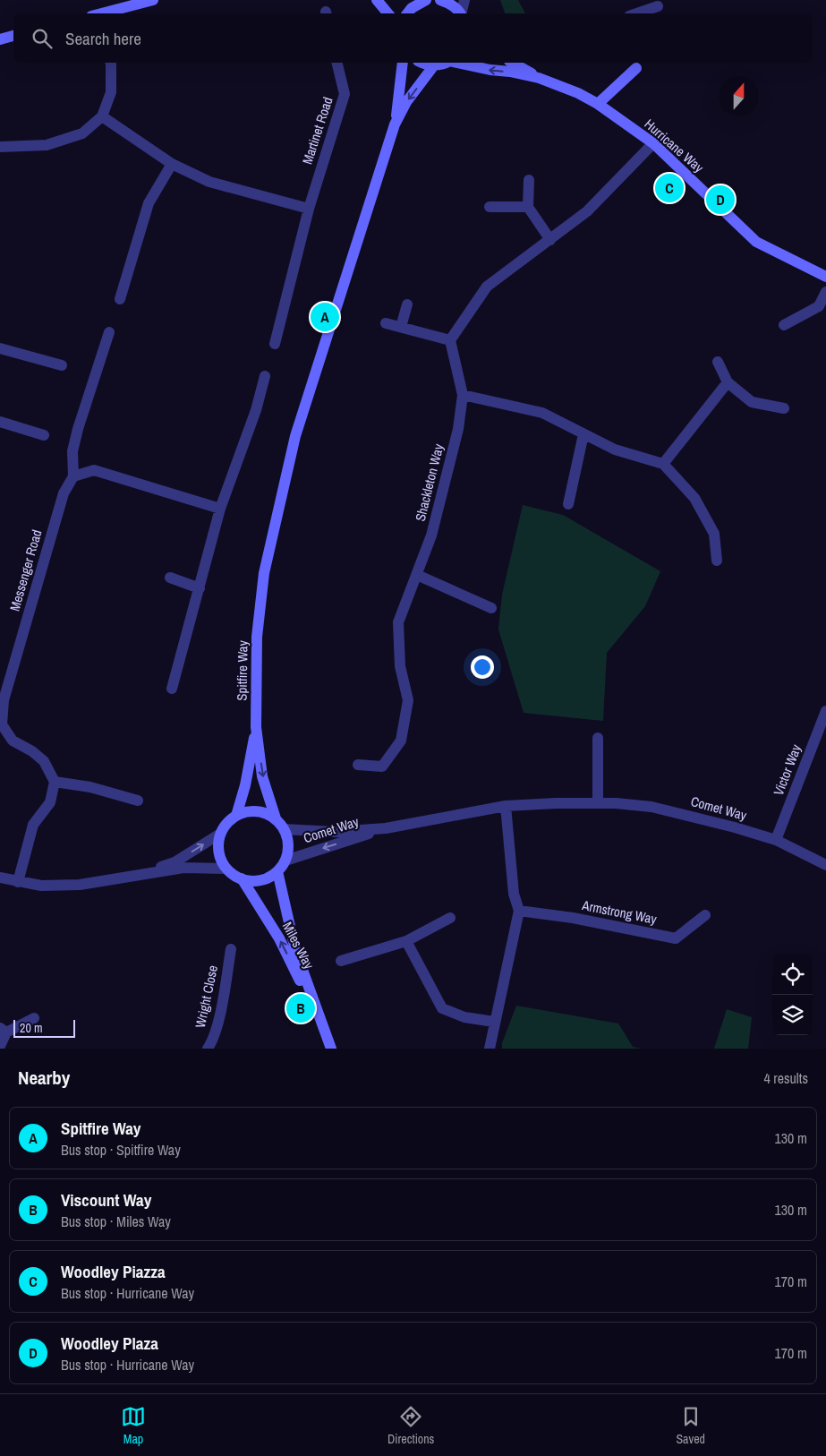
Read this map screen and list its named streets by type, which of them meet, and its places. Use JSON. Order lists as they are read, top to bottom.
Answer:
{
  "streets": {
    "street": [
      "Martinet Road",
      "Hurricane Way",
      "Shackleton Way",
      "Messenger Road",
      "Spitfire Way",
      "Victor Way",
      "Comet Way",
      "Armstrong Way",
      "Miles Way",
      "Wright Close"
    ]
  },
  "crossings": [
    ["Spitfire Way", "Comet Way"],
    ["Spitfire Way", "Miles Way"],
    ["Victor Way", "Comet Way"],
    ["Comet Way", "Miles Way"]
  ],
  "scale_bar": "20 m",
  "north": "top",
  "page": {
    "search": "Search here",
    "pins": [
      "C",
      "D",
      "A",
      "B"
    ],
    "scale": "20 m",
    "heading": ["Nearby", "4 results"],
    "list": [
      {
        "mark": "A",
        "name": "Spitfire Way",
        "note": "Bus stop · Spitfire Way",
        "value": "130 m"
      },
      {
        "mark": "B",
        "name": "Viscount Way",
        "note": "Bus stop · Miles Way",
        "value": "130 m"
      },
      {
        "mark": "C",
        "name": "Woodley Piazza",
        "note": "Bus stop · Hurricane Way",
        "value": "170 m"
      },
      {
        "mark": "D",
        "name": "Woodley Plaza",
        "note": "Bus stop · Hurricane Way",
        "value": "170 m"
      }
    ],
    "nav": ["Map", "Directions", "Saved"]
  }
}
